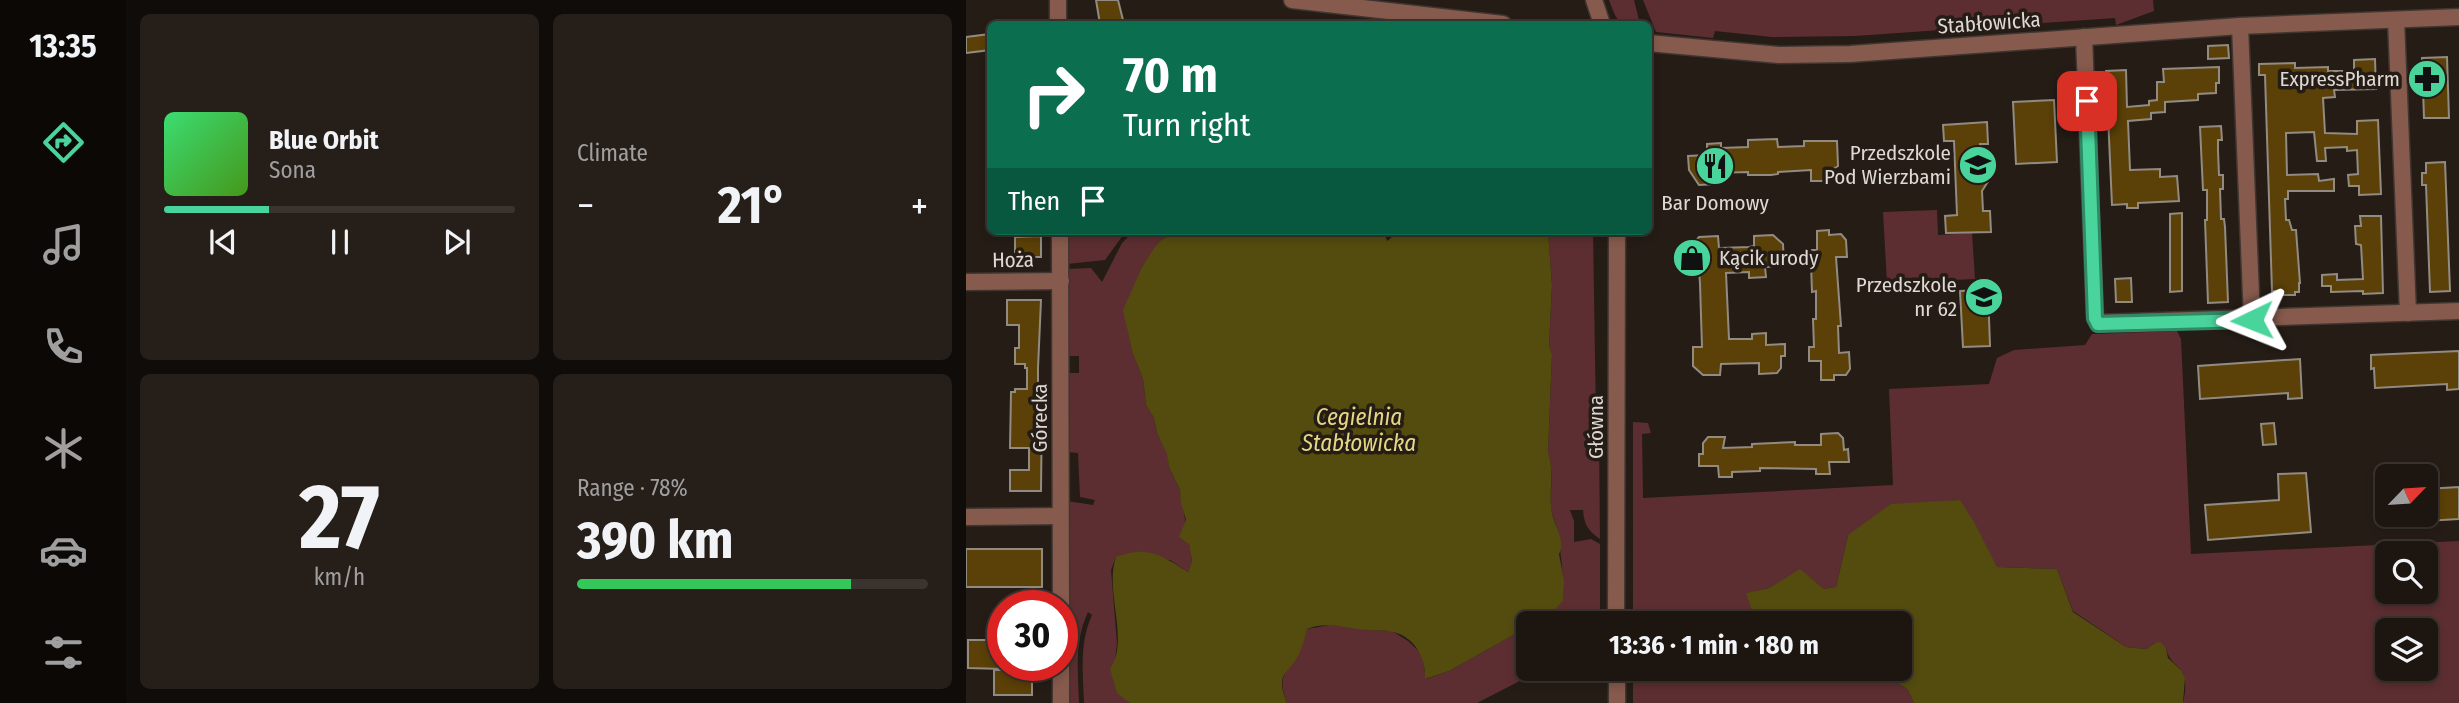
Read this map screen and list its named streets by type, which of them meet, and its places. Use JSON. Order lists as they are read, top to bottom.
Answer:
{
  "streets": {
    "street": [
      "Stabłowicka",
      "Hoża",
      "Górecka",
      "Główna"
    ]
  },
  "crossings": [
    ["Hoża", "Górecka"]
  ],
  "water": ["Cegielnia Stabłowicka"],
  "places": {
    "pharmacy": ["ExpressPharm"],
    "school or university": ["Przedszkole Pod Wierzbami", "Przedszkole nr 62"],
    "restaurant": ["Bar Domowy"],
    "shop": ["Kącik urody"]
  },
  "north": "top right",
  "page": {
    "tabs": "13:35",
    "tile": [
      "Climate",
      ["27", "km/h"],
      ["Range · 78%", "390 km"]
    ],
    "turn": ["70 m", "Turn right"],
    "song": ["Blue Orbit", "Sona"],
    "then": "Then",
    "heat": ["−", "21°", "+"],
    "limit": "30",
    "trip": "13:36 · 1 min · 180 m"
  }
}
